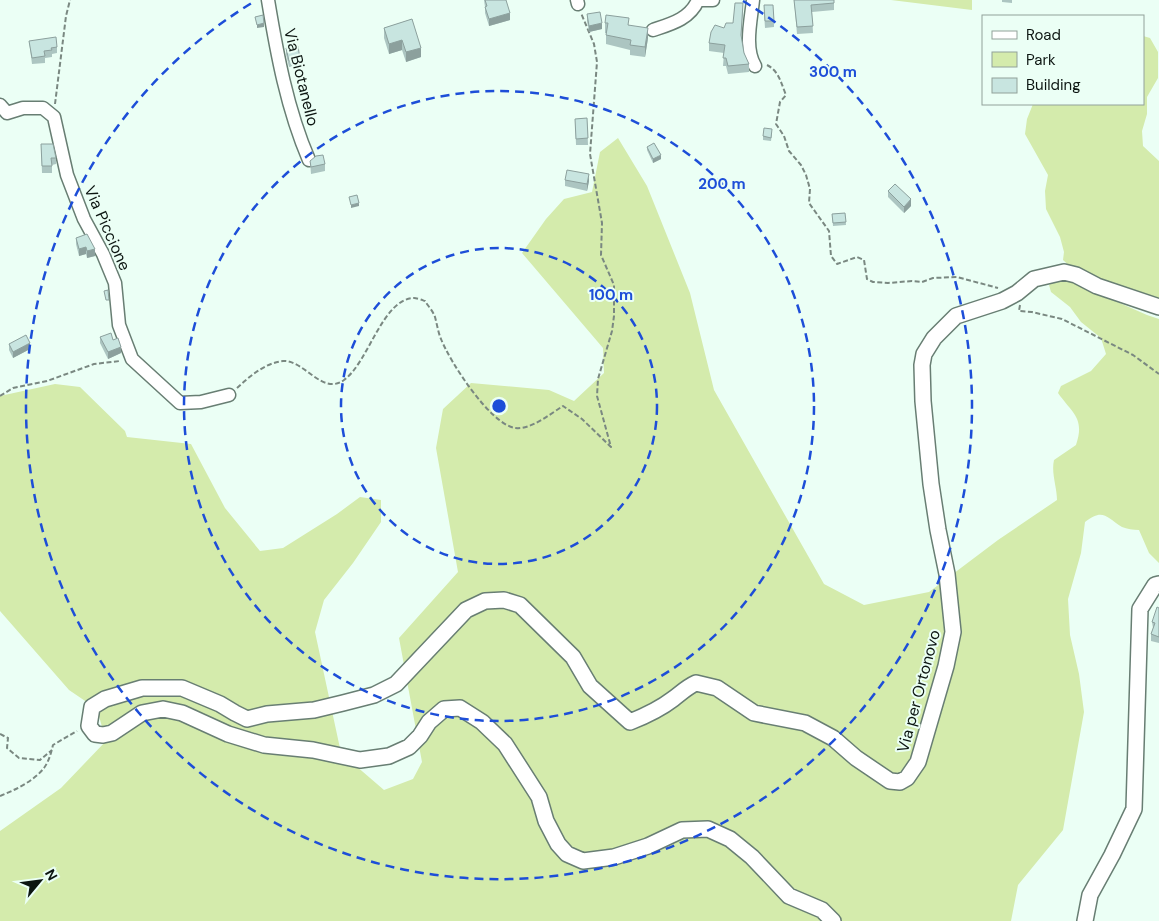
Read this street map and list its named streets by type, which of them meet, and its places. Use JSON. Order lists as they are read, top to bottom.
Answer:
{
  "streets": {
    "street": ["Via Biotanello", "Via Piccione", "Via per Ortonovo"]
  },
  "legend": ["Road", "Park", "Building"],
  "north": "top right",
  "rings": ["300 m", "200 m", "100 m"]
}
